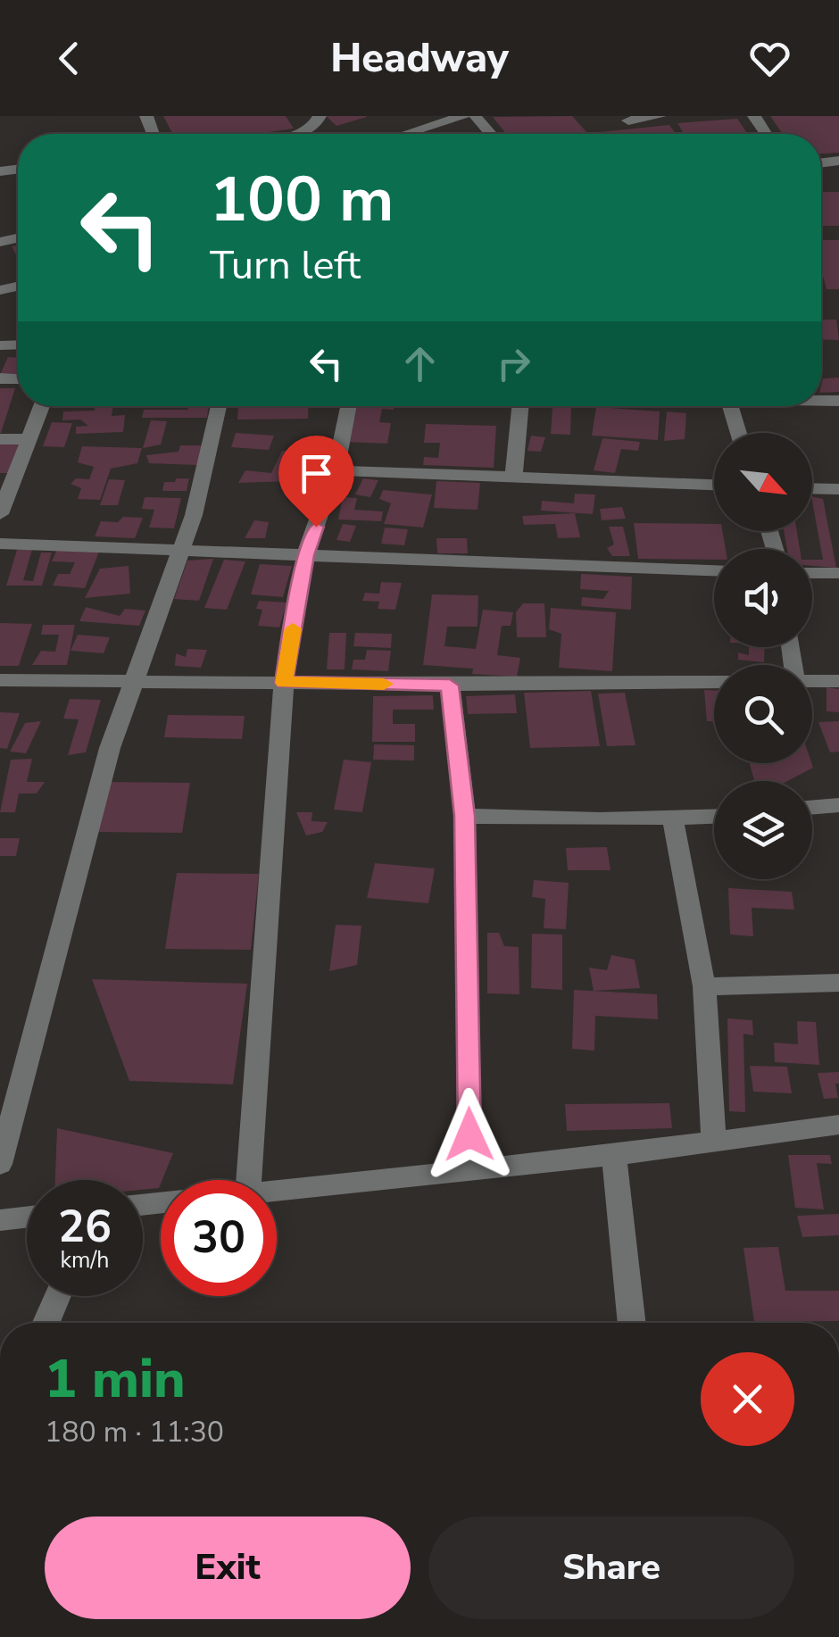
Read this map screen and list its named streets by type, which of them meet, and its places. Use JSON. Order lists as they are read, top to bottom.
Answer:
{
  "north": "bottom right",
  "page": {
    "header": "Headway",
    "turn": ["100 m", "Turn left"],
    "speed": "26 km/h",
    "limit": "30",
    "heading": ["1 min", "180 m · 11:30"],
    "buttons": ["Exit", "Share"]
  }
}
